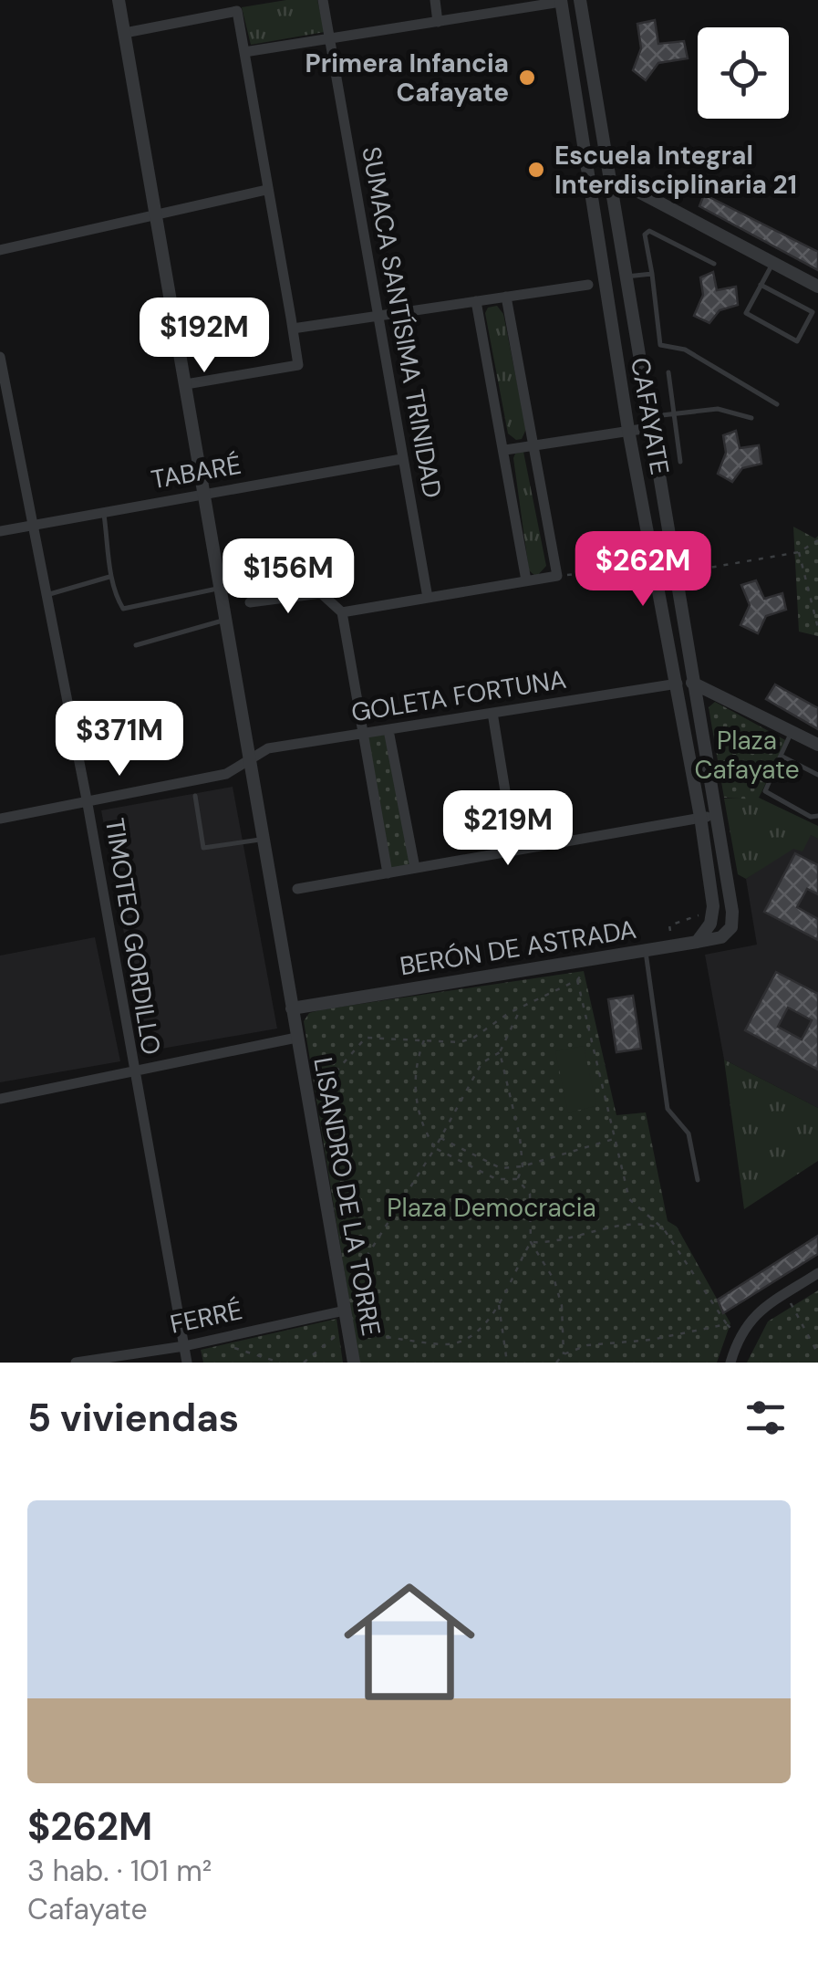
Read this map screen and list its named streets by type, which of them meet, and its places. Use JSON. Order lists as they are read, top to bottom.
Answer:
{
  "streets": {
    "street": [
      "SUMACA SANTÍSIMA TRINIDAD",
      "CAFAYATE",
      "TABARÉ",
      "GOLETA FORTUNA",
      "TIMOTEO GORDILLO",
      "BERÓN DE ASTRADA",
      "LISANDRO DE LA TORRE",
      "FERRÉ"
    ]
  },
  "crossings": [
    ["SUMACA SANTÍSIMA TRINIDAD", "TABARÉ"],
    ["CAFAYATE", "GOLETA FORTUNA"],
    ["CAFAYATE", "BERÓN DE ASTRADA"],
    ["TABARÉ", "TIMOTEO GORDILLO"],
    ["GOLETA FORTUNA", "TIMOTEO GORDILLO"],
    ["GOLETA FORTUNA", "LISANDRO DE LA TORRE"],
    ["TIMOTEO GORDILLO", "FERRÉ"],
    ["BERÓN DE ASTRADA", "LISANDRO DE LA TORRE"],
    ["LISANDRO DE LA TORRE", "FERRÉ"]
  ],
  "parks": ["Plaza Cafayate", "Plaza Democracia"],
  "places": ["Primera Infancia Cafayate", "Escuela Integral Interdisciplinaria 21"],
  "page": {
    "price": [
      "$192M",
      "$262M",
      "$156M",
      "$371M",
      "$219M"
    ],
    "heading": "5 viviendas",
    "list": [
      {
        "name": "$262M",
        "note": "3 hab. · 101 m² · Cafayate"
      }
    ]
  }
}
